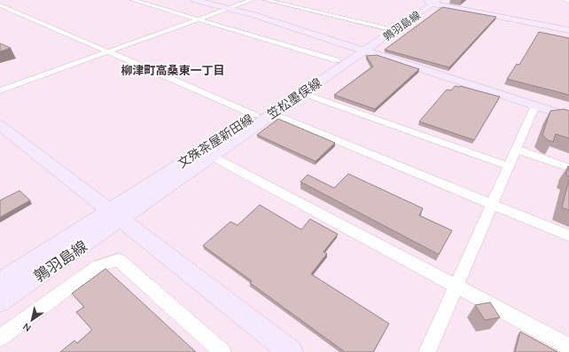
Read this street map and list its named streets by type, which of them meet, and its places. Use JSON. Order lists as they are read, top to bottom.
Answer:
{
  "streets": {
    "main road": ["鶉羽島線", "笠松墨俣線", "文殊茶屋新田線"]
  },
  "crossings": [
    ["鶉羽島線", "笠松墨俣線"],
    ["鶉羽島線", "文殊茶屋新田線"],
    ["笠松墨俣線", "文殊茶屋新田線"]
  ],
  "districts": ["柳津町高桑東一丁目"],
  "north": "bottom left"
}
